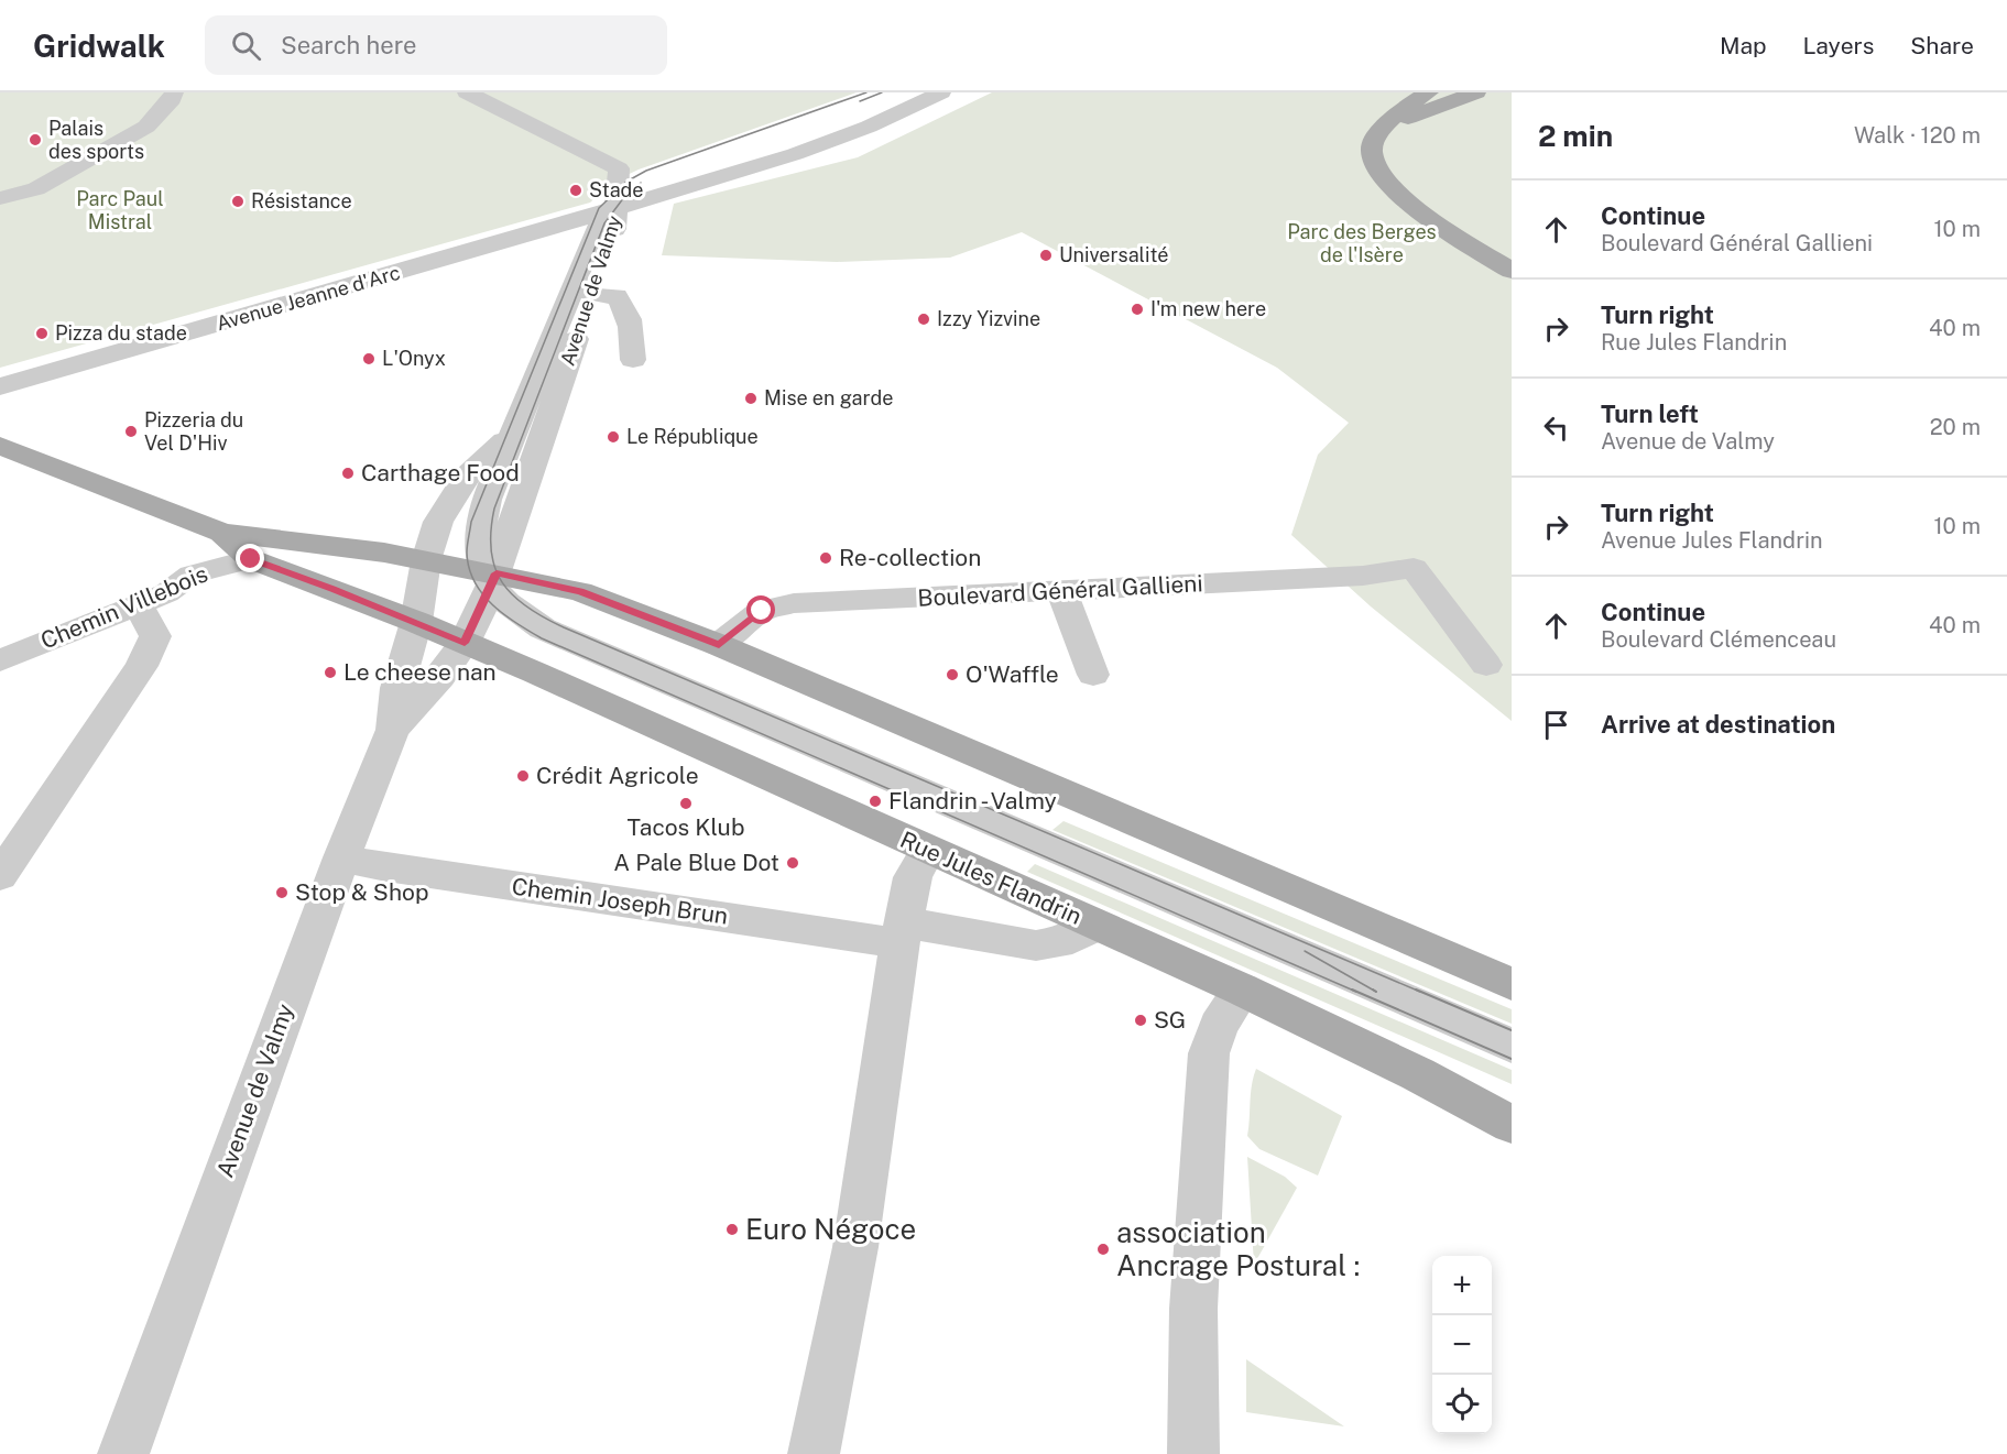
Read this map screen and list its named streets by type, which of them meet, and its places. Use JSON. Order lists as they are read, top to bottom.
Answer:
{
  "streets": {
    "main road": ["Rue Jules Flandrin"],
    "street": [
      "Avenue de Valmy",
      "Avenue Jeanne d'Arc",
      "Boulevard Général Gallieni",
      "Chemin Villebois",
      "Chemin Joseph Brun"
    ]
  },
  "crossings": [
    ["Avenue de Valmy", "Avenue Jeanne d'Arc"],
    ["Avenue de Valmy", "Rue Jules Flandrin"],
    ["Avenue de Valmy", "Chemin Joseph Brun"],
    ["Chemin Villebois", "Rue Jules Flandrin"],
    ["Rue Jules Flandrin", "Chemin Joseph Brun"]
  ],
  "parks": ["Parc Paul Mistral", "Parc des Berges de l'Isère"],
  "places": [
    "Palais des sports",
    "Stade",
    "Résistance",
    "Universalité",
    "I'm new here",
    "Izzy Yizvine",
    "Pizza du stade",
    "L'Onyx",
    "Mise en garde",
    "Pizzeria du Vel D'Hiv",
    "Le République",
    "Carthage Food",
    "Re-collection",
    "Le cheese nan",
    "O'Waffle",
    "Crédit Agricole",
    "Flandrin - Valmy",
    "Tacos Klub",
    "A Pale Blue Dot",
    "Stop & Shop",
    "SG",
    "Euro Négoce",
    "association Ancrage Postural :"
  ],
  "page": {
    "header": "Gridwalk",
    "search": "Search here",
    "nav": ["Map", "Layers", "Share"],
    "heading": ["2 min", "Walk · 120 m"],
    "list": [
      ["Continue", "Boulevard Général Gallieni", "10 m"],
      ["Turn right", "Rue Jules Flandrin", "40 m"],
      ["Turn left", "Avenue de Valmy", "20 m"],
      ["Turn right", "Avenue Jules Flandrin", "10 m"],
      ["Continue", "Boulevard Clémenceau", "40 m"],
      "Arrive at destination"
    ],
    "map_buttons": ["+", "−"]
  }
}
